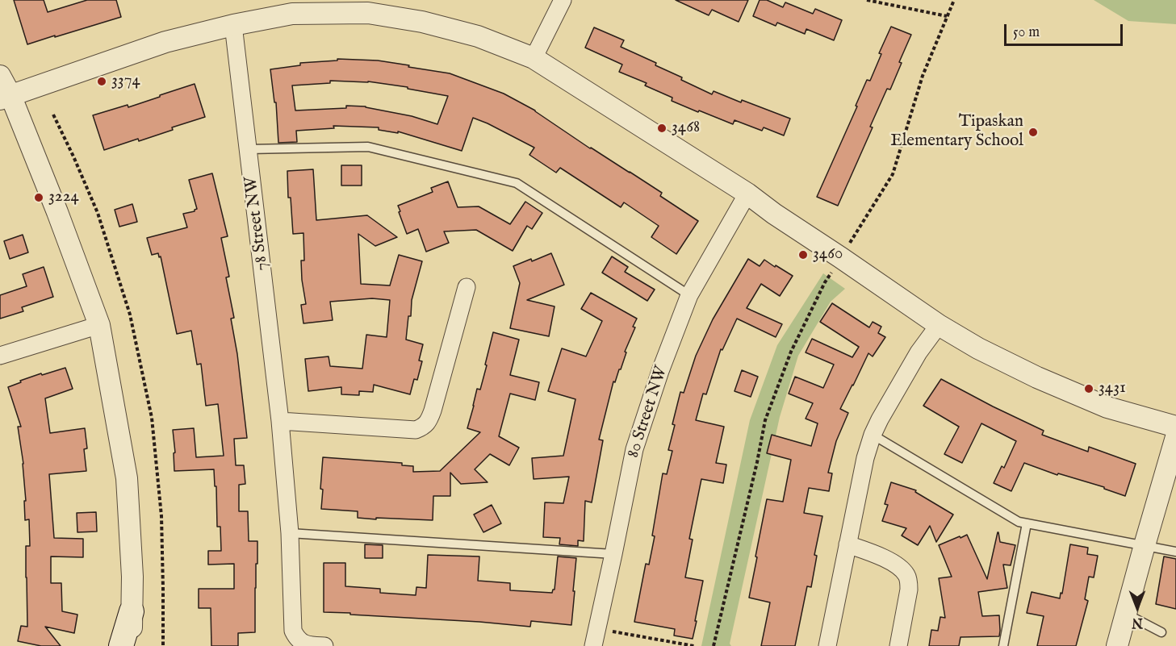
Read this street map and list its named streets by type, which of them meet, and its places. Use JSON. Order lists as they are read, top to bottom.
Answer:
{
  "streets": {
    "street": ["78 Street NW", "80 Street NW"]
  },
  "places": [
    "3374",
    "3468",
    "Tipaskan Elementary School",
    "3224",
    "3460",
    "3431"
  ],
  "scale_bar": "50 m",
  "north": "bottom"
}
